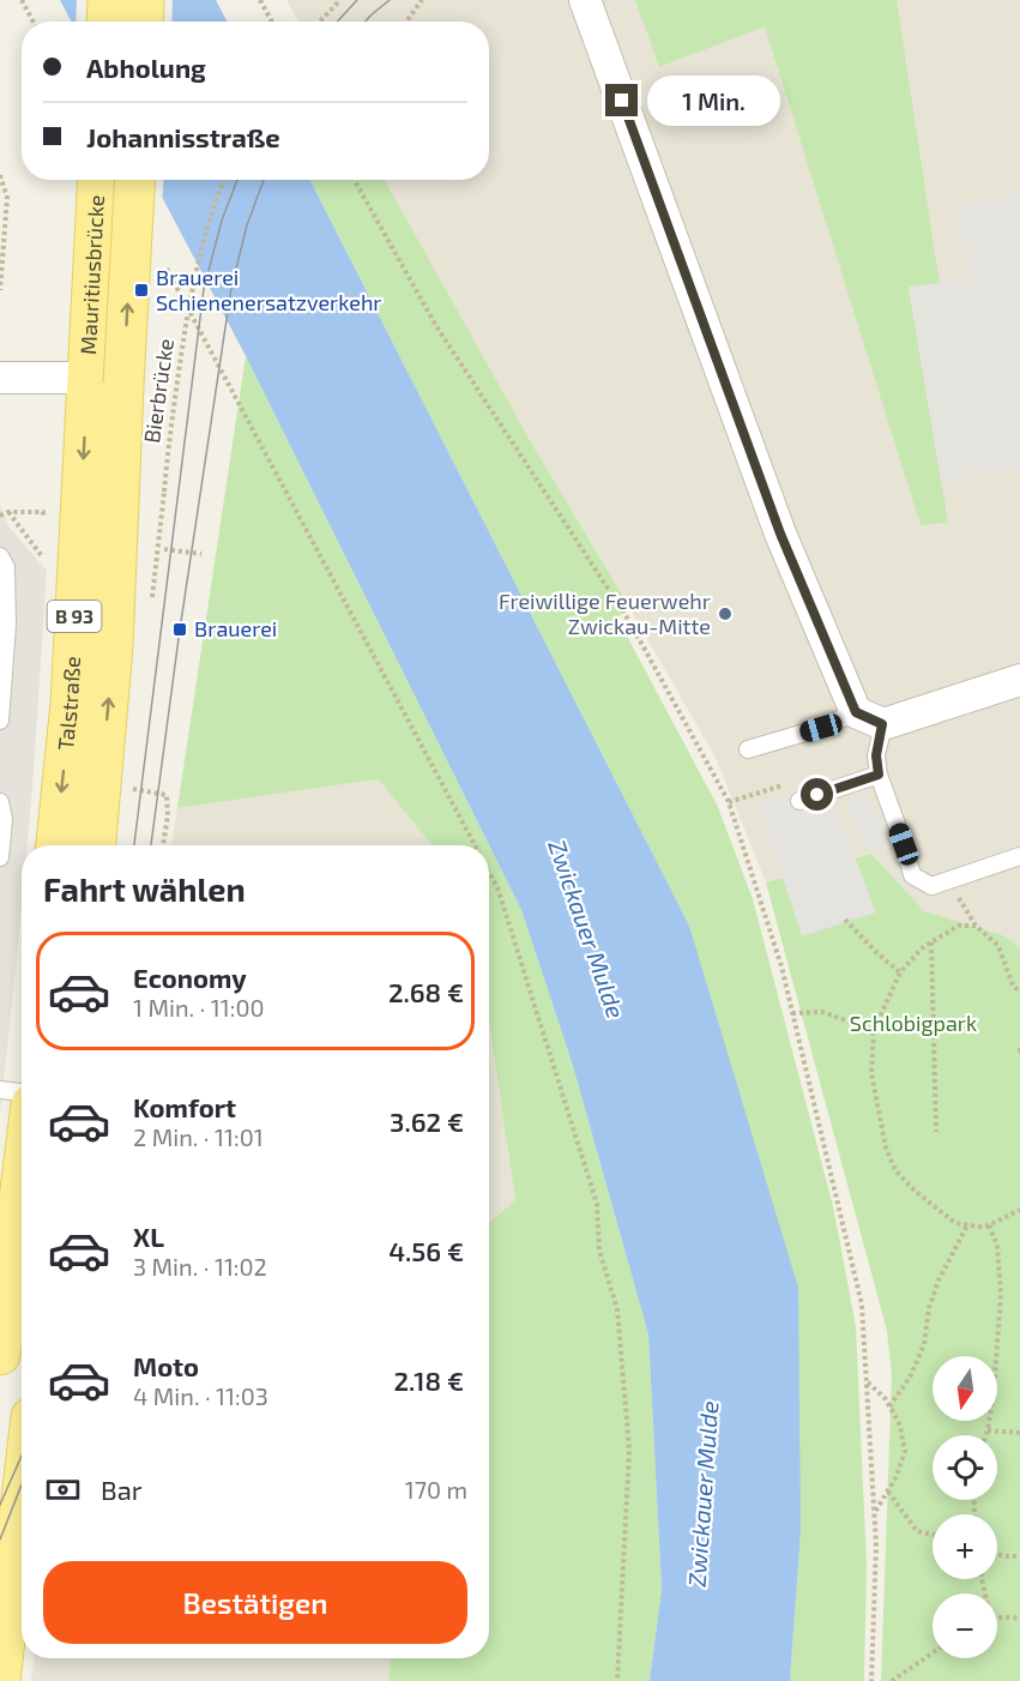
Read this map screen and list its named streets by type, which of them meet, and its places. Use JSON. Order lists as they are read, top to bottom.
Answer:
{
  "streets": {
    "main road": ["Mauritiusbrücke", "B 93", "Talstraße"],
    "path": ["Bierbrücke"]
  },
  "crossings": [
    ["Mauritiusbrücke", "Talstraße"]
  ],
  "water": ["Zwickauer Mulde"],
  "parks": ["Schlobigpark"],
  "places": {
    "transit": ["Brauerei Schienenersatzverkehr", "Brauerei"],
    "other": ["Freiwillige Feuerwehr Zwickau-Mitte"]
  },
  "north": "bottom",
  "page": {
    "banner": ["Abholung", "Johannisstraße"],
    "bubble": "1 Min.",
    "heading": "Fahrt wählen",
    "list": [
      {
        "name": "Economy",
        "note": "1 Min. · 11:00",
        "value": "2.68 €"
      },
      {
        "name": "Komfort",
        "note": "2 Min. · 11:01",
        "value": "3.62 €"
      },
      {
        "name": "XL",
        "note": "3 Min. · 11:02",
        "value": "4.56 €"
      },
      {
        "name": "Moto",
        "note": "4 Min. · 11:03",
        "value": "2.18 €"
      }
    ],
    "map_buttons": ["+", "−"],
    "pay": ["Bar", "170 m"],
    "buttons": "Bestätigen"
  }
}
